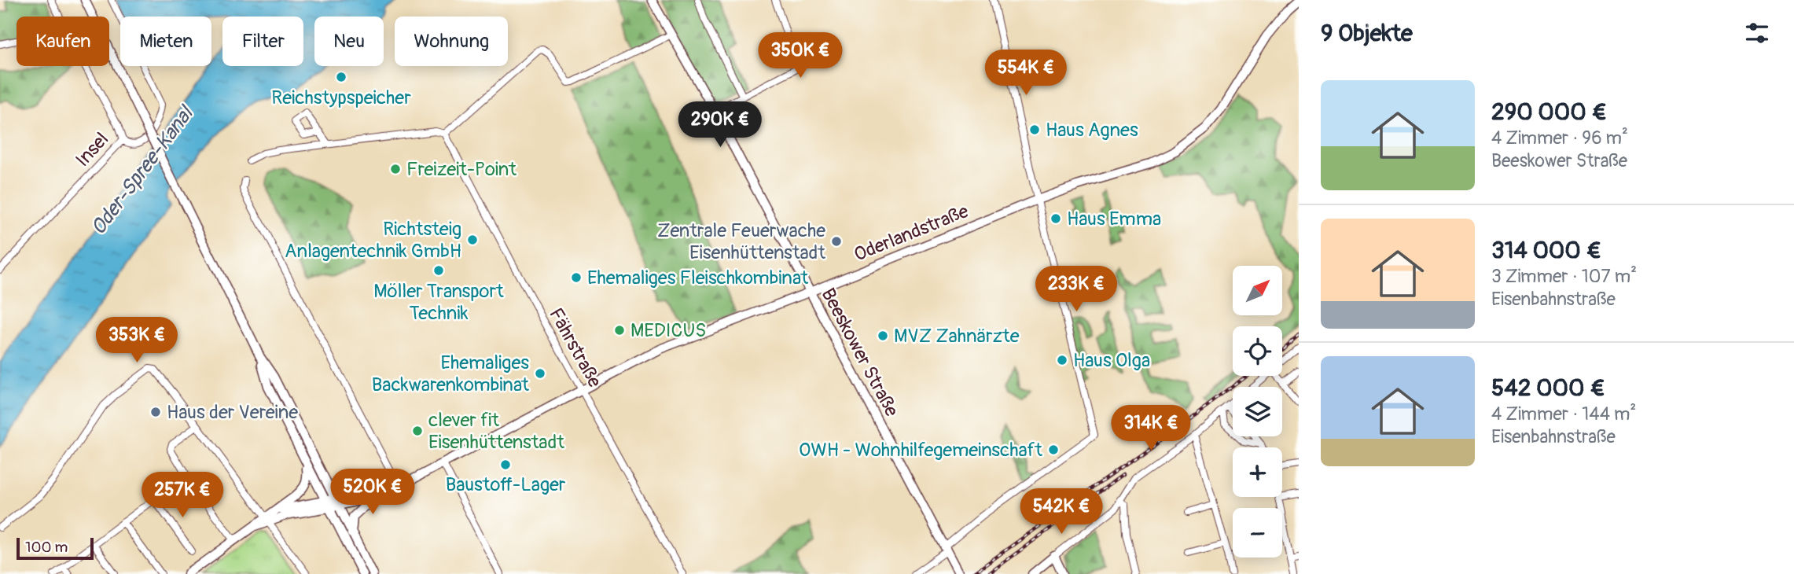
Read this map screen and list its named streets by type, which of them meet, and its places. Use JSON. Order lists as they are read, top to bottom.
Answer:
{
  "streets": {
    "street": [
      "Insel",
      "Oderlandstraße",
      "Fährstraße",
      "Beeskower Straße"
    ]
  },
  "crossings": [
    ["Oderlandstraße", "Fährstraße"],
    ["Oderlandstraße", "Beeskower Straße"]
  ],
  "water": ["Oder-Spree-Kanal"],
  "places": [
    "Reichstypspeicher",
    "Haus Agnes",
    "Freizeit-Point",
    "Haus Emma",
    "Richtsteig Anlagentechnik GmbH",
    "Zentrale Feuerwache Eisenhüttenstadt",
    "Möller Transport Technik",
    "Ehemaliges Fleischkombinat",
    "MEDICUS",
    "MVZ Zahnärzte",
    "Haus Olga",
    "Ehemaliges Backwarenkombinat",
    "Haus der Vereine",
    "clever fit Eisenhüttenstadt",
    "OWH - Wohnhilfegemeinschaft",
    "Baustoff-Lager"
  ],
  "scale_bar": "100 m",
  "north": "top right",
  "page": {
    "heading": "9 Objekte",
    "chip": [
      "Kaufen",
      "Mieten",
      "Filter",
      "Neu",
      "Wohnung"
    ],
    "price": [
      "350K €",
      "554K €",
      "290K €",
      "233K €",
      "353K €",
      "314K €",
      "520K €",
      "257K €",
      "542K €"
    ],
    "list": [
      {
        "name": "290 000 €",
        "note": "4 Zimmer · 96 m² · Beeskower Straße"
      },
      {
        "name": "314 000 €",
        "note": "3 Zimmer · 107 m² · Eisenbahnstraße"
      },
      {
        "name": "542 000 €",
        "note": "4 Zimmer · 144 m² · Eisenbahnstraße"
      }
    ],
    "map_buttons": ["+", "−"],
    "scale": "100 m"
  }
}
